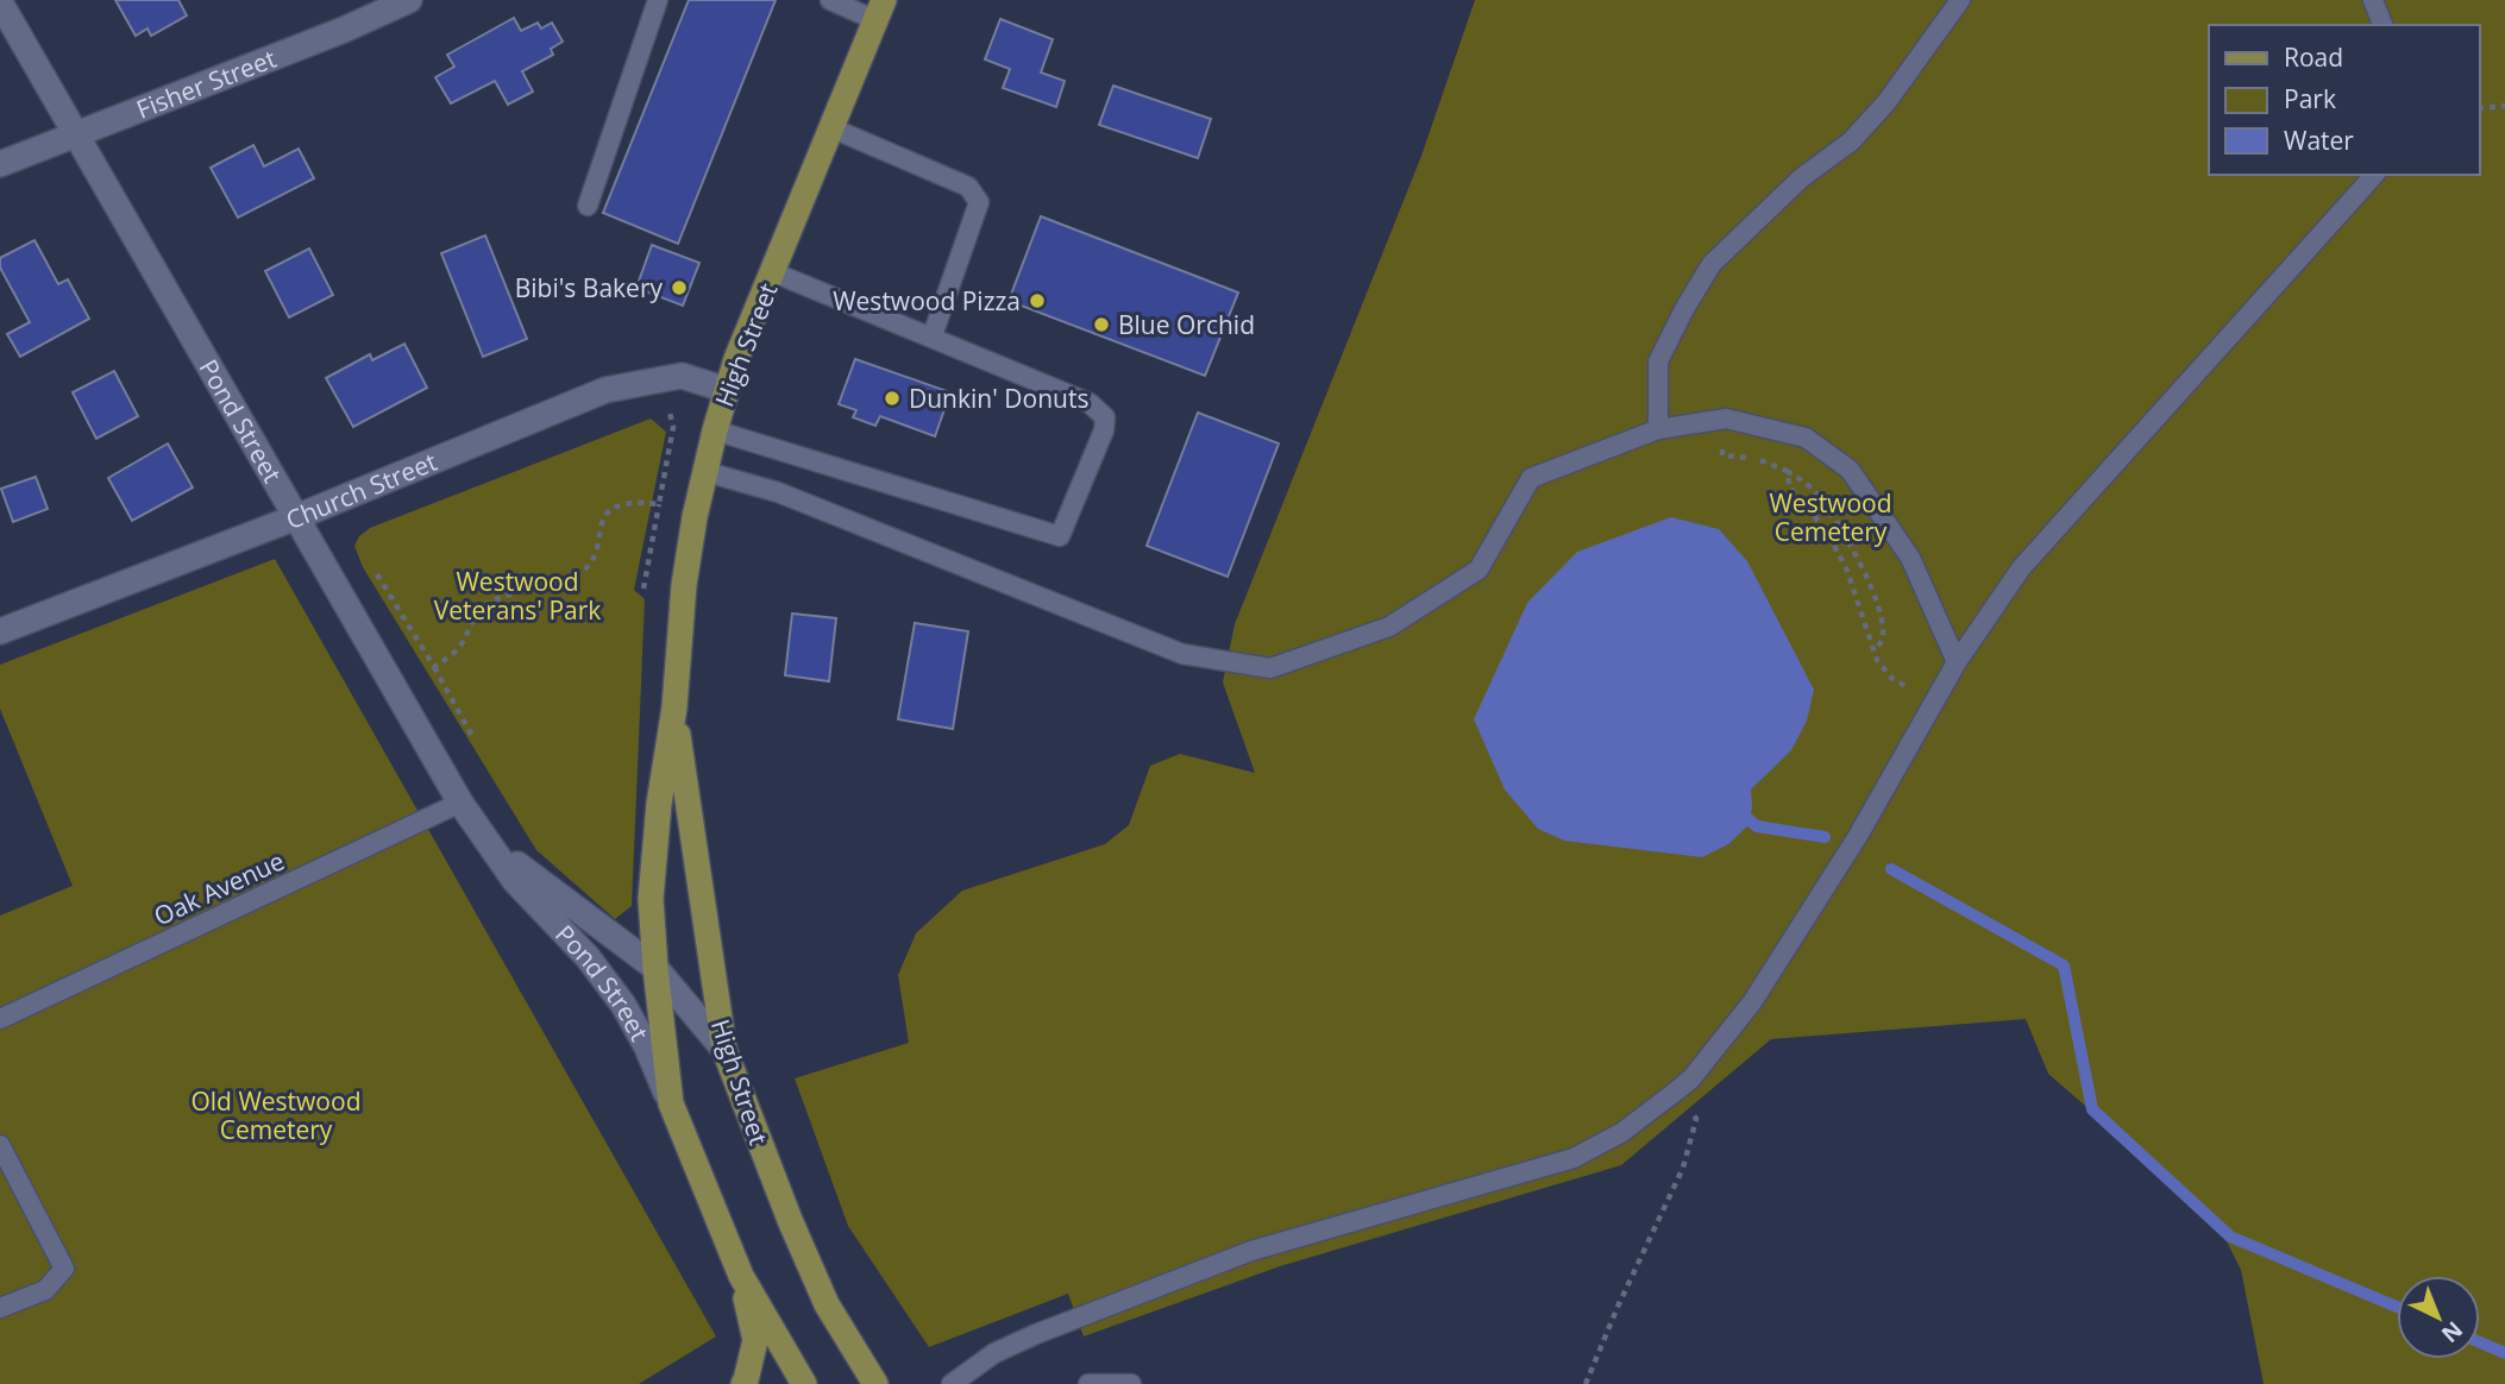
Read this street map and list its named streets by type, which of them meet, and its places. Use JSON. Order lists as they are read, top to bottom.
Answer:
{
  "streets": {
    "main road": ["High Street"],
    "street": ["Fisher Street", "Pond Street", "Church Street"],
    "lane": ["Oak Avenue"]
  },
  "crossings": [
    ["Fisher Street", "Pond Street"],
    ["High Street", "Pond Street"],
    ["High Street", "Church Street"],
    ["Pond Street", "Church Street"],
    ["Pond Street", "Oak Avenue"]
  ],
  "parks": ["Westwood Cemetery", "Westwood Veterans' Park", "Old Westwood Cemetery"],
  "places": [
    "Bibi's Bakery",
    "Westwood Pizza",
    "Blue Orchid",
    "Dunkin' Donuts"
  ],
  "legend": ["Road", "Park", "Water"],
  "north": "bottom right"
}
